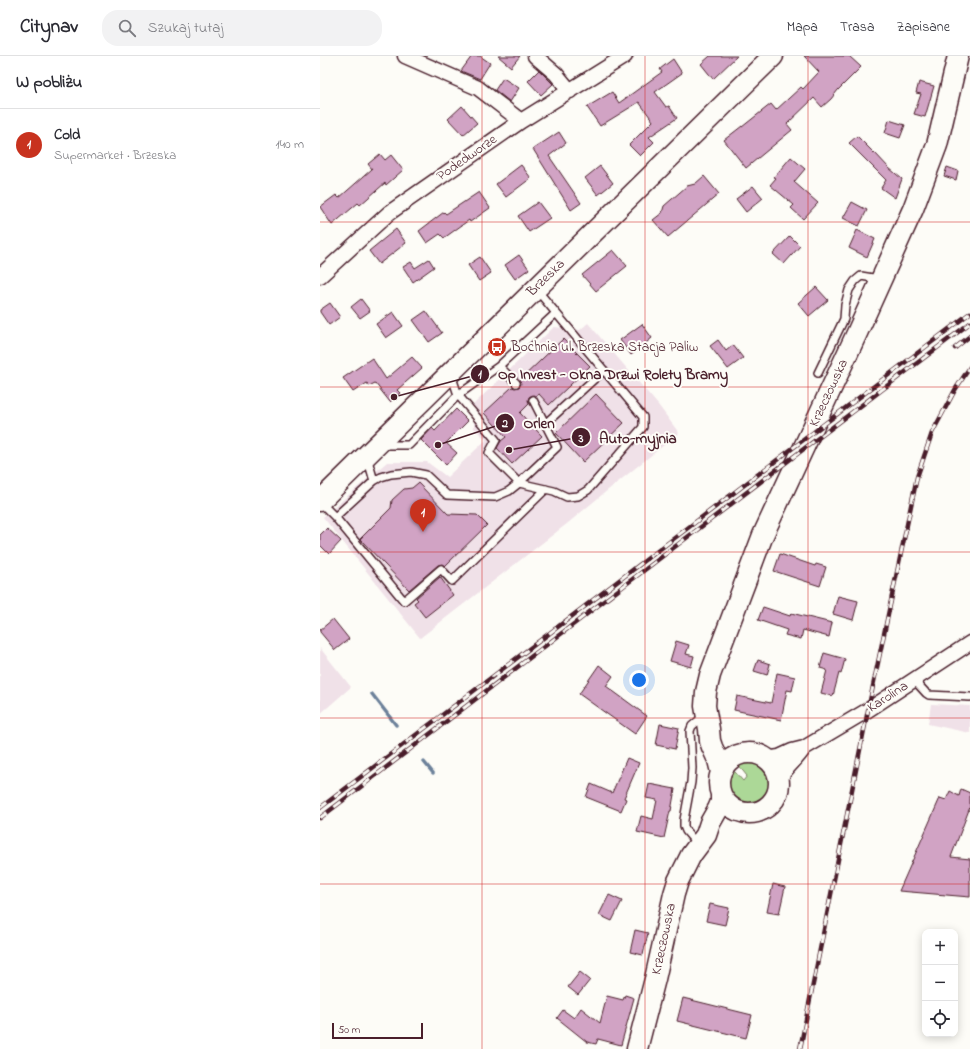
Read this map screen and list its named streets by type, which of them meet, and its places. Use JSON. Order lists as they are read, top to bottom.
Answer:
{
  "streets": {
    "main road": ["Brzeska", "Krzeczowska"],
    "street": ["Podedworze", "Karolina"]
  },
  "crossings": [
    ["Krzeczowska", "Karolina"]
  ],
  "places": {
    "bus stop": ["Bochnia ul. Brzeska Stacja Paliw"],
    "other": ["Op Invest - Okna Drzwi Rolety Bramy", "Orlen", "Auto-myjnia"]
  },
  "scale_bar": "50 m",
  "page": {
    "header": "Citynav",
    "search": "Szukaj tutaj",
    "nav": ["Mapa", "Trasa", "Zapisane"],
    "heading": "W pobliżu",
    "list": [
      {
        "mark": "1",
        "name": "Cold",
        "note": "Supermarket · Brzeska",
        "value": "140 m"
      }
    ],
    "pins": "1",
    "map_buttons": ["+", "−"],
    "scale": "50 m"
  }
}
